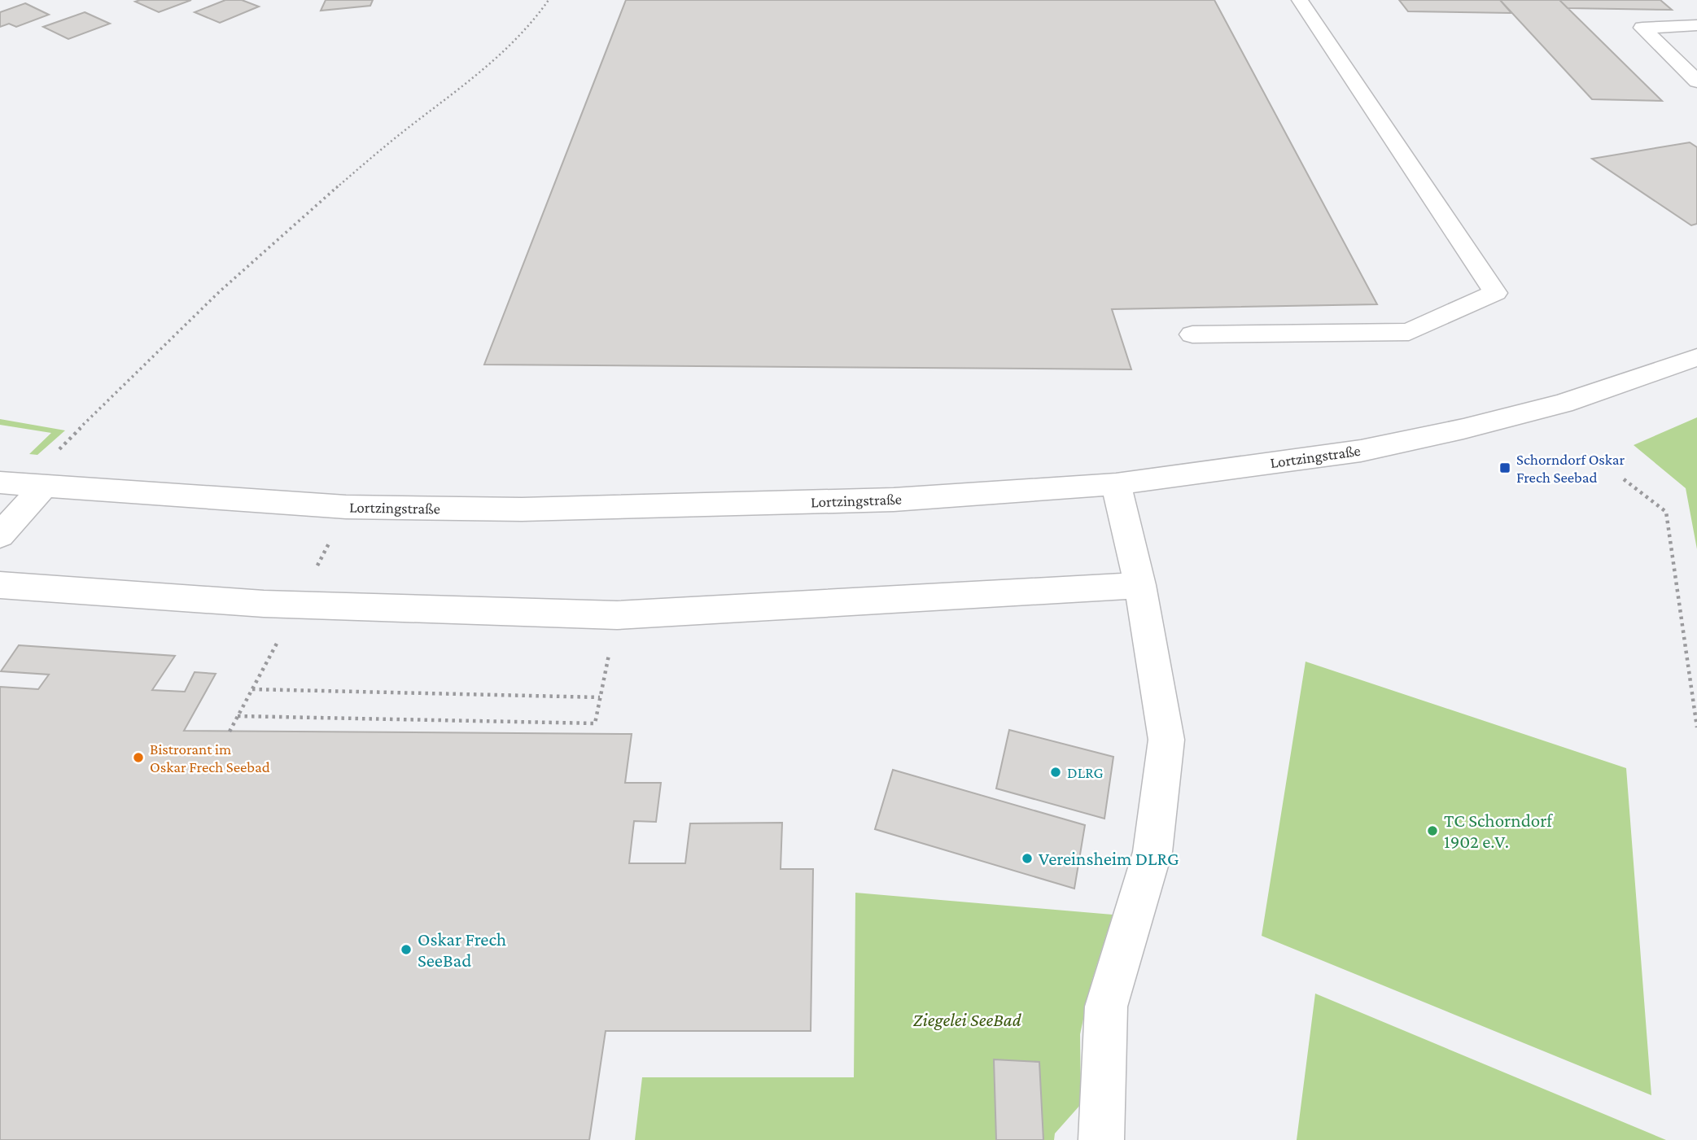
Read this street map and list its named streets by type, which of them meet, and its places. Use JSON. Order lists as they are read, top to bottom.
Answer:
{
  "streets": {
    "street": ["Lortzingstraße"]
  },
  "parks": ["Ziegelei SeeBad"],
  "places": {
    "transit": ["Schorndorf Oskar Frech Seebad"],
    "other": [
      "Bistrorant im Oskar Frech Seebad",
      "DLRG",
      "TC Schorndorf 1902 e.V.",
      "Vereinsheim DLRG",
      "Oskar Frech SeeBad"
    ]
  }
}
